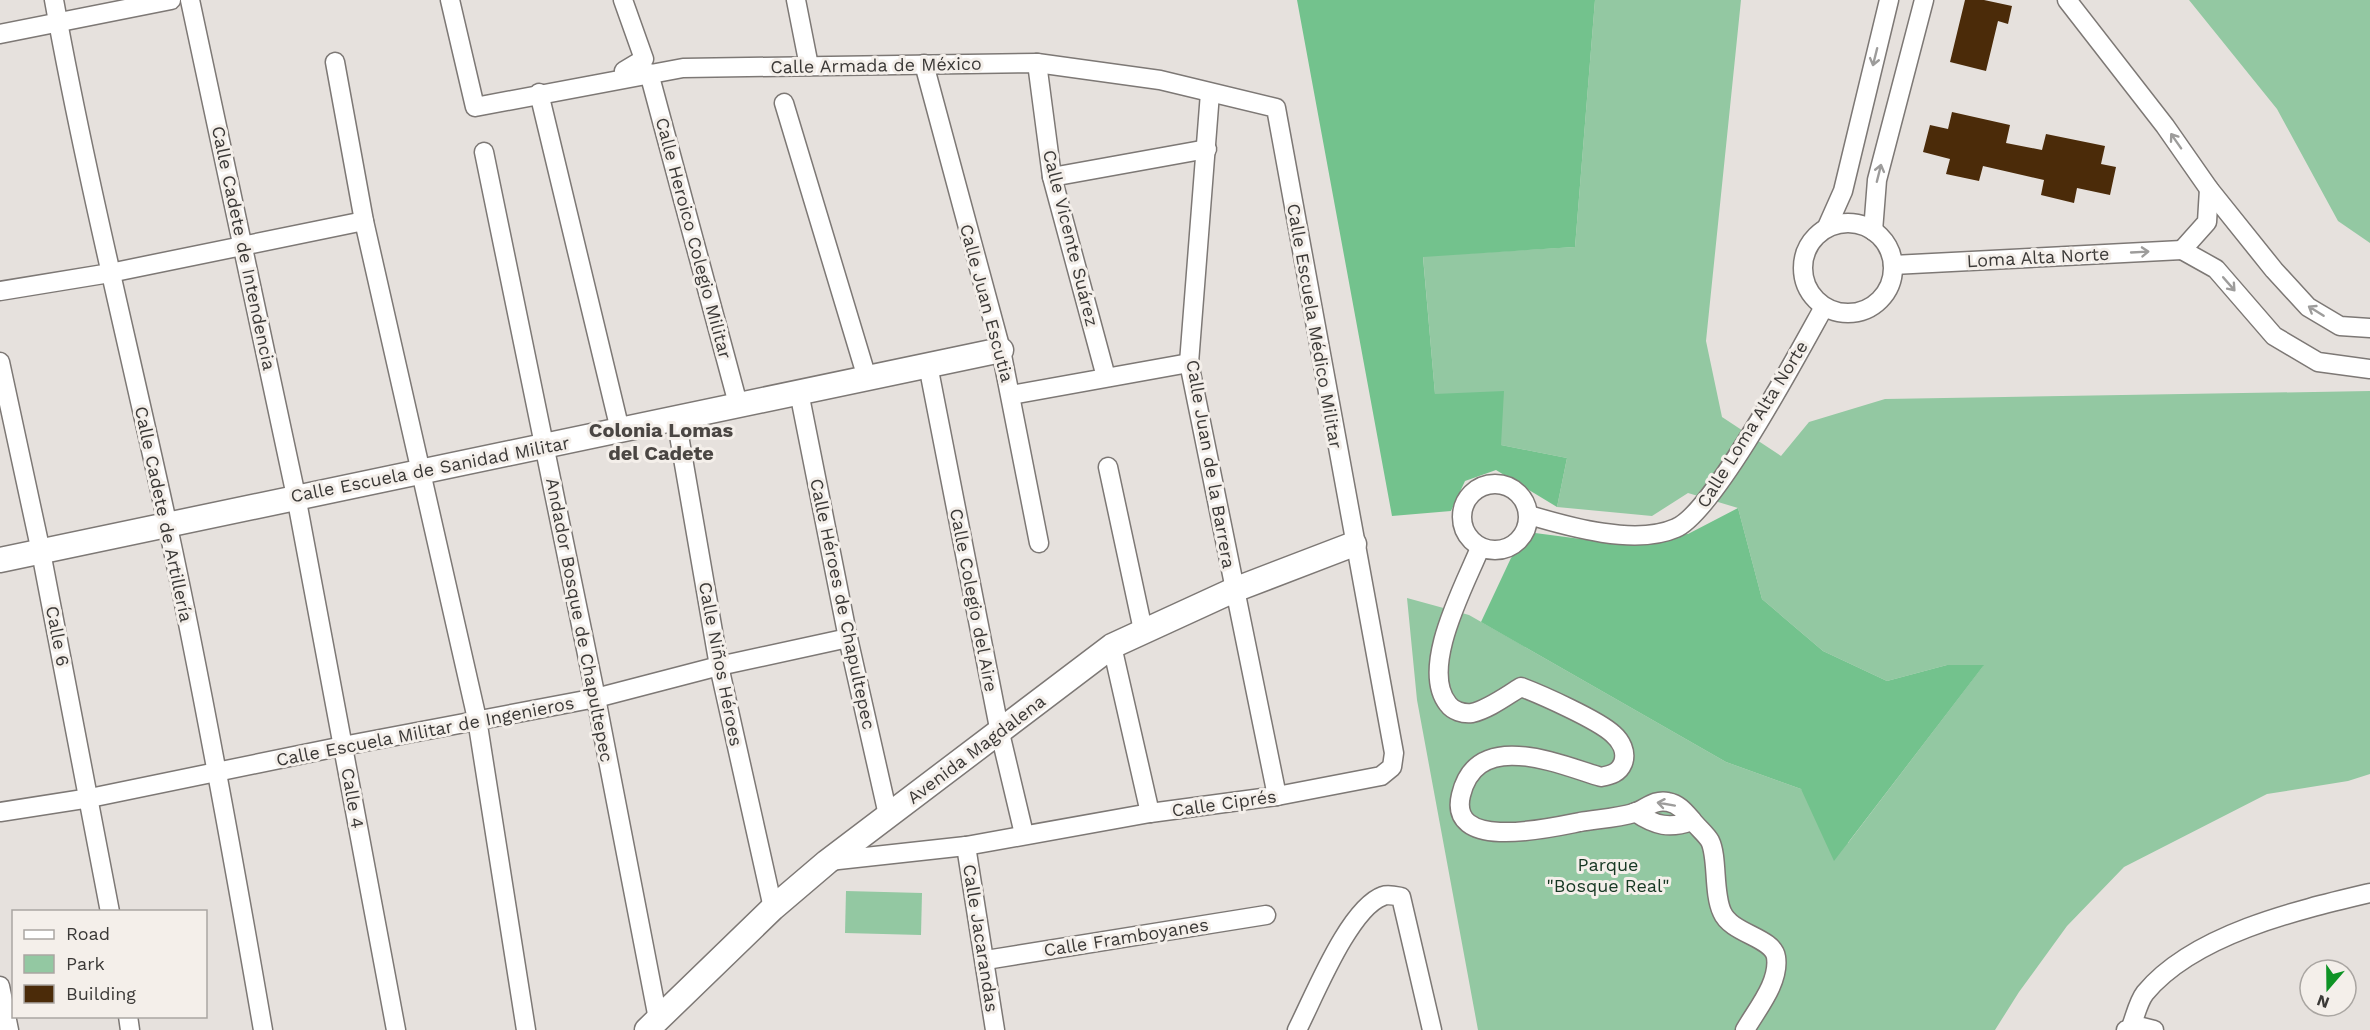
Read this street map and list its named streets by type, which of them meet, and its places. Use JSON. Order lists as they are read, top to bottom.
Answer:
{
  "streets": {
    "street": [
      "Calle Armada de México",
      "Calle Heroico Colegio Militar",
      "Calle Vicente Suárez",
      "Calle Cadete de Intendencia",
      "Loma Alta Norte",
      "Calle Juan Escutia",
      "Calle Escuela Médico Militar",
      "Calle Loma Alta Norte",
      "Calle Juan de la Barrera",
      "Calle Escuela de Sanidad Militar",
      "Calle Cadete de Artillería",
      "Calle Colegio del Aire",
      "Calle Héroes de Chapultepec",
      "Andador Bosque de Chapultepec",
      "Calle 6",
      "Calle Niños Héroes",
      "Calle Escuela Militar de Ingenieros",
      "Avenida Magdalena",
      "Calle 4",
      "Calle Ciprés",
      "Calle Framboyanes",
      "Calle Jacarandas"
    ]
  },
  "crossings": [
    ["Calle Armada de México", "Calle Heroico Colegio Militar"],
    ["Calle Armada de México", "Calle Vicente Suárez"],
    ["Calle Armada de México", "Calle Juan Escutia"],
    ["Calle Armada de México", "Calle Escuela Médico Militar"],
    ["Calle Armada de México", "Calle Juan de la Barrera"],
    ["Calle Heroico Colegio Militar", "Calle Escuela de Sanidad Militar"],
    ["Calle Cadete de Intendencia", "Calle Escuela de Sanidad Militar"],
    ["Calle Cadete de Intendencia", "Calle 4"],
    ["Loma Alta Norte", "Calle Loma Alta Norte"],
    ["Calle Juan Escutia", "Calle Escuela de Sanidad Militar"],
    ["Calle Escuela Médico Militar", "Avenida Magdalena"],
    ["Calle Escuela Médico Militar", "Calle Ciprés"],
    ["Calle Juan de la Barrera", "Avenida Magdalena"],
    ["Calle Juan de la Barrera", "Calle Ciprés"],
    ["Calle Escuela de Sanidad Militar", "Calle Cadete de Artillería"],
    ["Calle Escuela de Sanidad Militar", "Calle Colegio del Aire"],
    ["Calle Escuela de Sanidad Militar", "Calle Héroes de Chapultepec"],
    ["Calle Escuela de Sanidad Militar", "Andador Bosque de Chapultepec"],
    ["Calle Escuela de Sanidad Militar", "Calle 6"],
    ["Calle Escuela de Sanidad Militar", "Calle Niños Héroes"],
    ["Calle Escuela de Sanidad Militar", "Calle 4"],
    ["Calle Cadete de Artillería", "Calle Escuela Militar de Ingenieros"],
    ["Calle Colegio del Aire", "Avenida Magdalena"],
    ["Calle Colegio del Aire", "Calle Ciprés"],
    ["Calle Héroes de Chapultepec", "Calle Escuela Militar de Ingenieros"],
    ["Calle Héroes de Chapultepec", "Avenida Magdalena"],
    ["Andador Bosque de Chapultepec", "Calle Escuela Militar de Ingenieros"],
    ["Andador Bosque de Chapultepec", "Avenida Magdalena"],
    ["Calle 6", "Calle Escuela Militar de Ingenieros"],
    ["Calle Niños Héroes", "Calle Escuela Militar de Ingenieros"],
    ["Calle Niños Héroes", "Avenida Magdalena"],
    ["Calle Escuela Militar de Ingenieros", "Calle 4"],
    ["Avenida Magdalena", "Calle Ciprés"],
    ["Calle Ciprés", "Calle Jacarandas"],
    ["Calle Framboyanes", "Calle Jacarandas"]
  ],
  "one_way": ["Loma Alta Norte"],
  "districts": ["Colonia Lomas del Cadete"],
  "parks": ["Parque \"Bosque Real\""],
  "legend": ["Road", "Park", "Building"],
  "north": "bottom"
}
